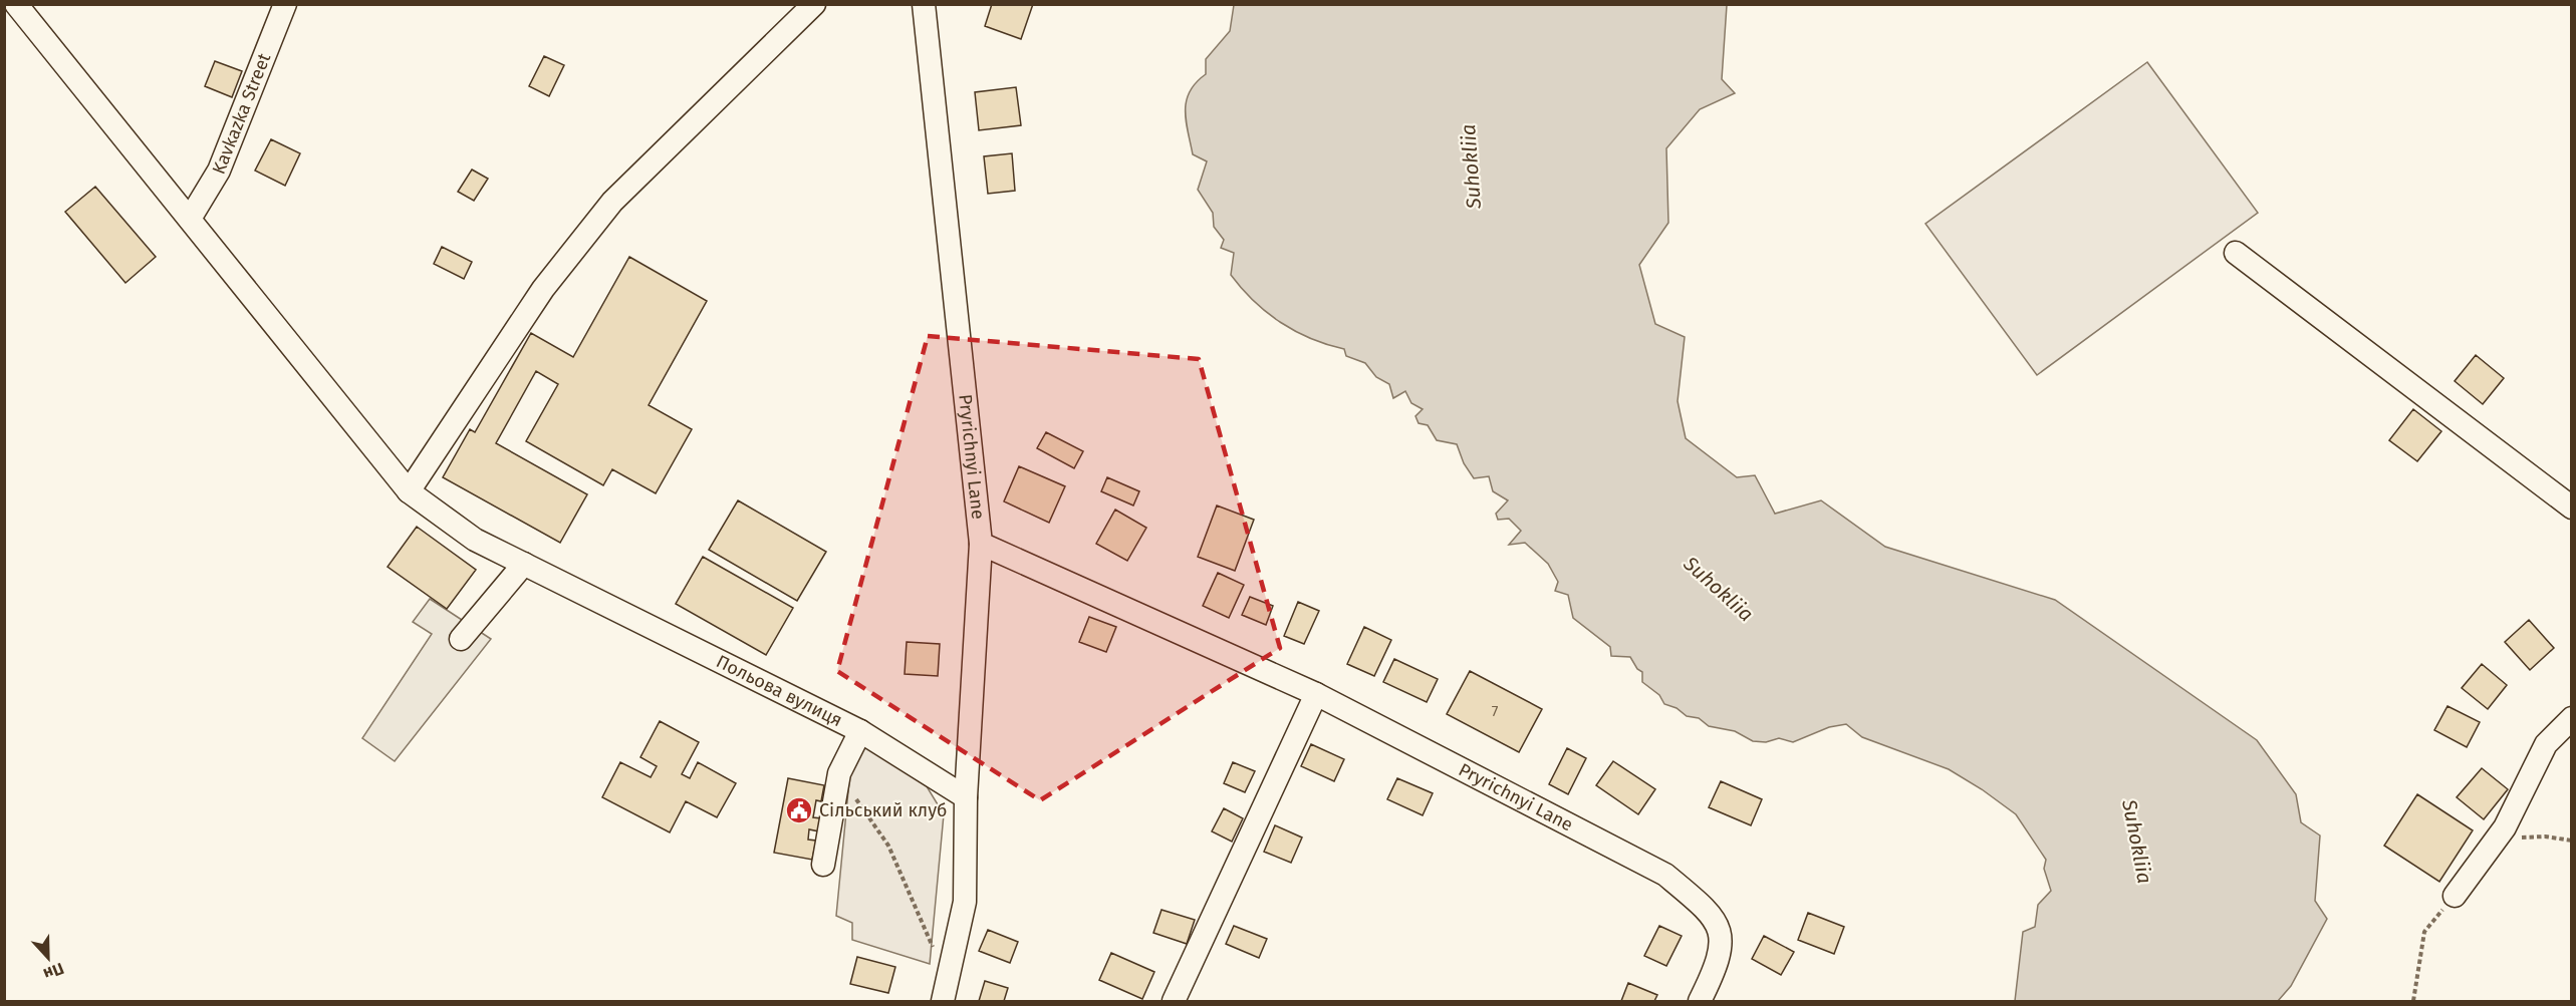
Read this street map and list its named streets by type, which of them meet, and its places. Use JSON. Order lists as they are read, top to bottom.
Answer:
{
  "streets": {
    "street": ["Kavkazka Street", "Pryrichnyi Lane", "Польова вулиця"]
  },
  "crossings": [
    ["Kavkazka Street", "Польова вулиця"]
  ],
  "water": ["Suhokliia"],
  "places": {
    "public building": ["Сільський клуб"]
  },
  "house_numbers": ["7"],
  "north": "bottom"
}
